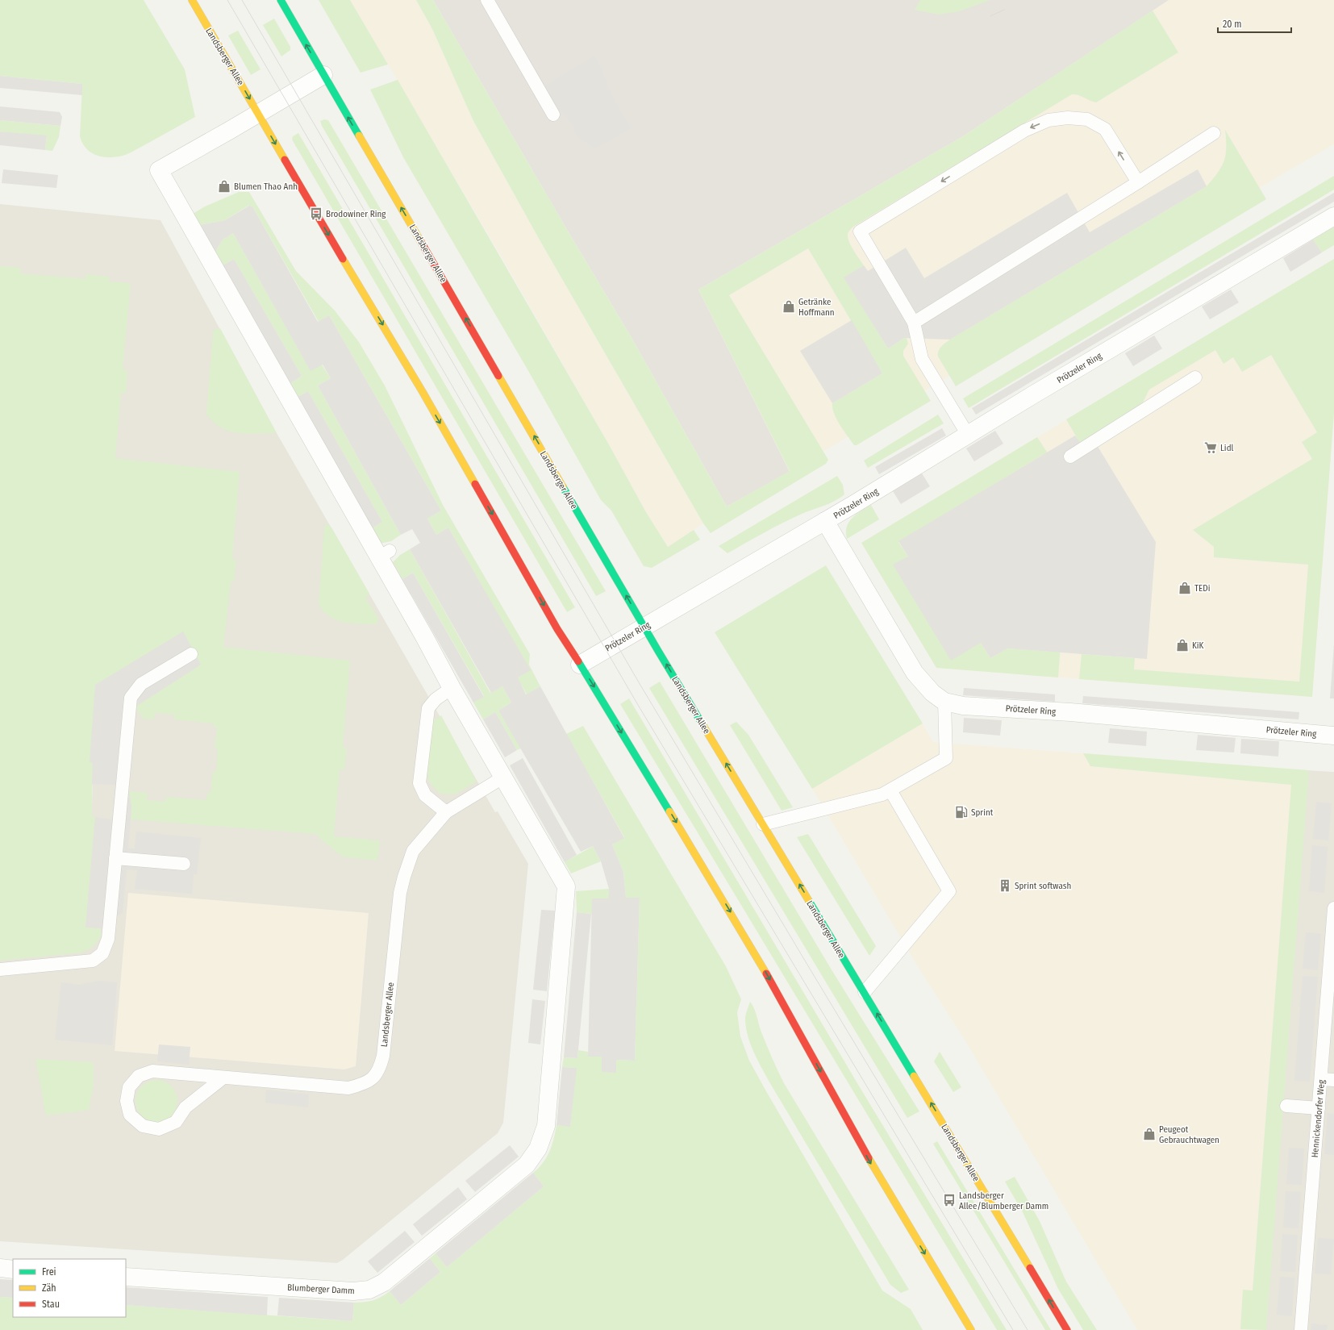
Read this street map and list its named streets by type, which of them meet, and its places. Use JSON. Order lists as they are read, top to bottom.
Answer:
{
  "streets": {
    "main road": ["Landsberger Allee"],
    "street": ["Prötzeler Ring", "Blumberger Damm"],
    "lane": ["Hennickendorfer Weg"]
  },
  "crossings": [
    ["Landsberger Allee", "Prötzeler Ring"],
    ["Landsberger Allee", "Blumberger Damm"]
  ],
  "places": {
    "shop": [
      "Blumen Thao Anh",
      "Getränke Hoffmann",
      "TEDi",
      "KiK",
      "Peugeot Gebrauchtwagen"
    ],
    "bus stop": ["Brodowiner Ring", "Landsberger Allee/Blumberger Damm"],
    "supermarket": ["Lidl"],
    "fuel station": ["Sprint"],
    "building": ["Sprint softwash"]
  },
  "legend": ["Frei", "Zäh", "Stau"],
  "scale_bar": "20 m"
}
